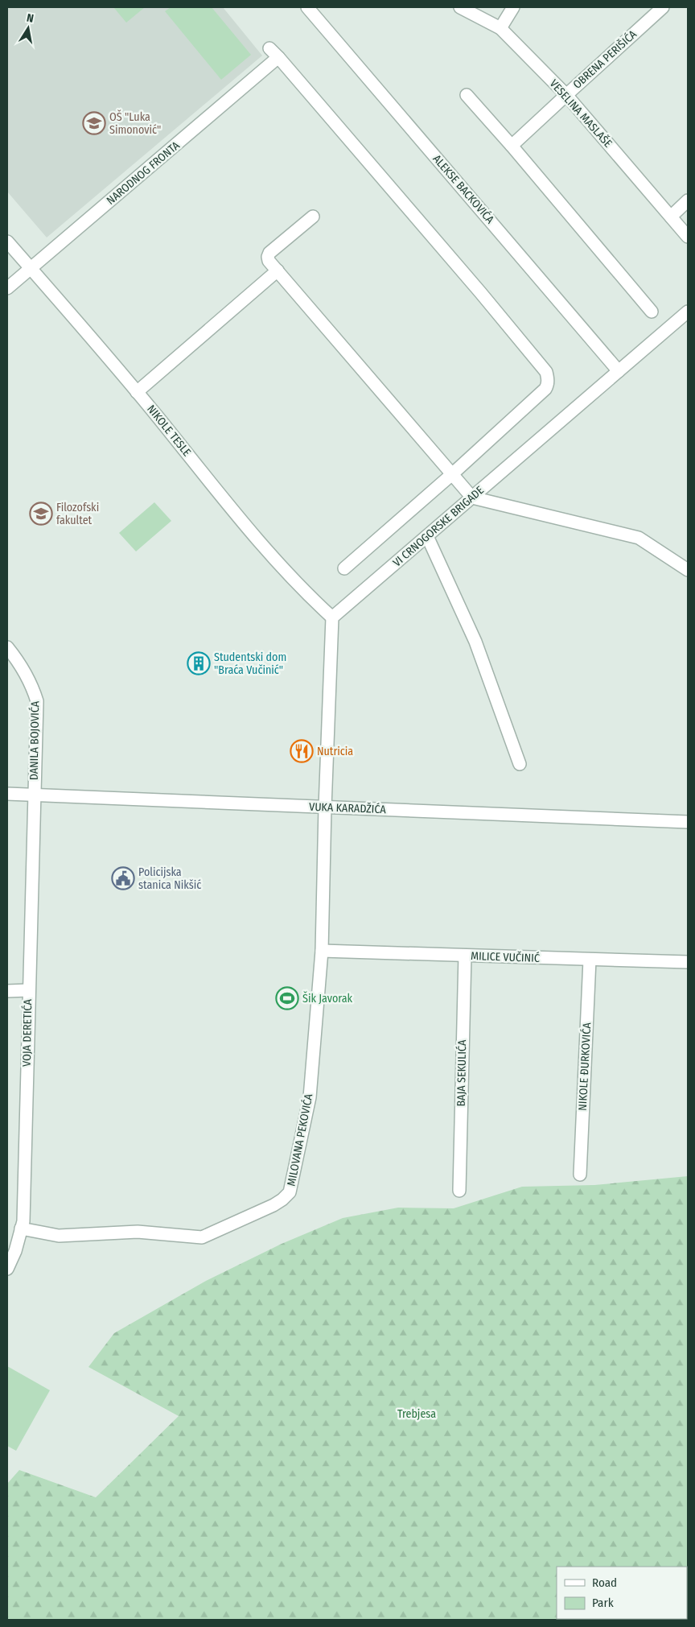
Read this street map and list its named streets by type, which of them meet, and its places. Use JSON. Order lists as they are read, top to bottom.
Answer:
{
  "streets": {
    "street": [
      "OBRENA PERIŠIĆA",
      "VESELINA MASLAŠE",
      "NARODNOG FRONTA",
      "ALEKSE BACKOVIĆA",
      "NIKOLE TESLE",
      "VI CRNOGORSKE BRIGADE",
      "DANILA BOJOVIĆA",
      "VUKA KARADŽIĆA",
      "MILICE VUČINIĆ",
      "VOJA DERETIĆA",
      "NIKOLE ĐURKOVIĆA",
      "BAJA SEKULIĆA",
      "MILOVANA PEKOVIĆA"
    ]
  },
  "crossings": [
    ["OBRENA PERIŠIĆA", "VESELINA MASLAŠE"],
    ["NARODNOG FRONTA", "NIKOLE TESLE"],
    ["ALEKSE BACKOVIĆA", "VI CRNOGORSKE BRIGADE"],
    ["NIKOLE TESLE", "VI CRNOGORSKE BRIGADE"],
    ["DANILA BOJOVIĆA", "VUKA KARADŽIĆA"],
    ["DANILA BOJOVIĆA", "VOJA DERETIĆA"],
    ["VUKA KARADŽIĆA", "VOJA DERETIĆA"],
    ["VUKA KARADŽIĆA", "MILOVANA PEKOVIĆA"],
    ["MILICE VUČINIĆ", "NIKOLE ĐURKOVIĆA"],
    ["MILICE VUČINIĆ", "BAJA SEKULIĆA"],
    ["MILICE VUČINIĆ", "MILOVANA PEKOVIĆA"],
    ["VOJA DERETIĆA", "MILOVANA PEKOVIĆA"]
  ],
  "parks": ["Trebjesa"],
  "places": {
    "school or university": ["OŠ \"Luka Simonović\"", "Filozofski fakultet"],
    "building": ["Studentski dom \"Braća Vučinić\""],
    "restaurant": ["Nutricia"],
    "public building": ["Policijska stanica Nikšić"],
    "sports": ["Šik Javorak"]
  },
  "legend": ["Road", "Park"],
  "north": "top"
}
